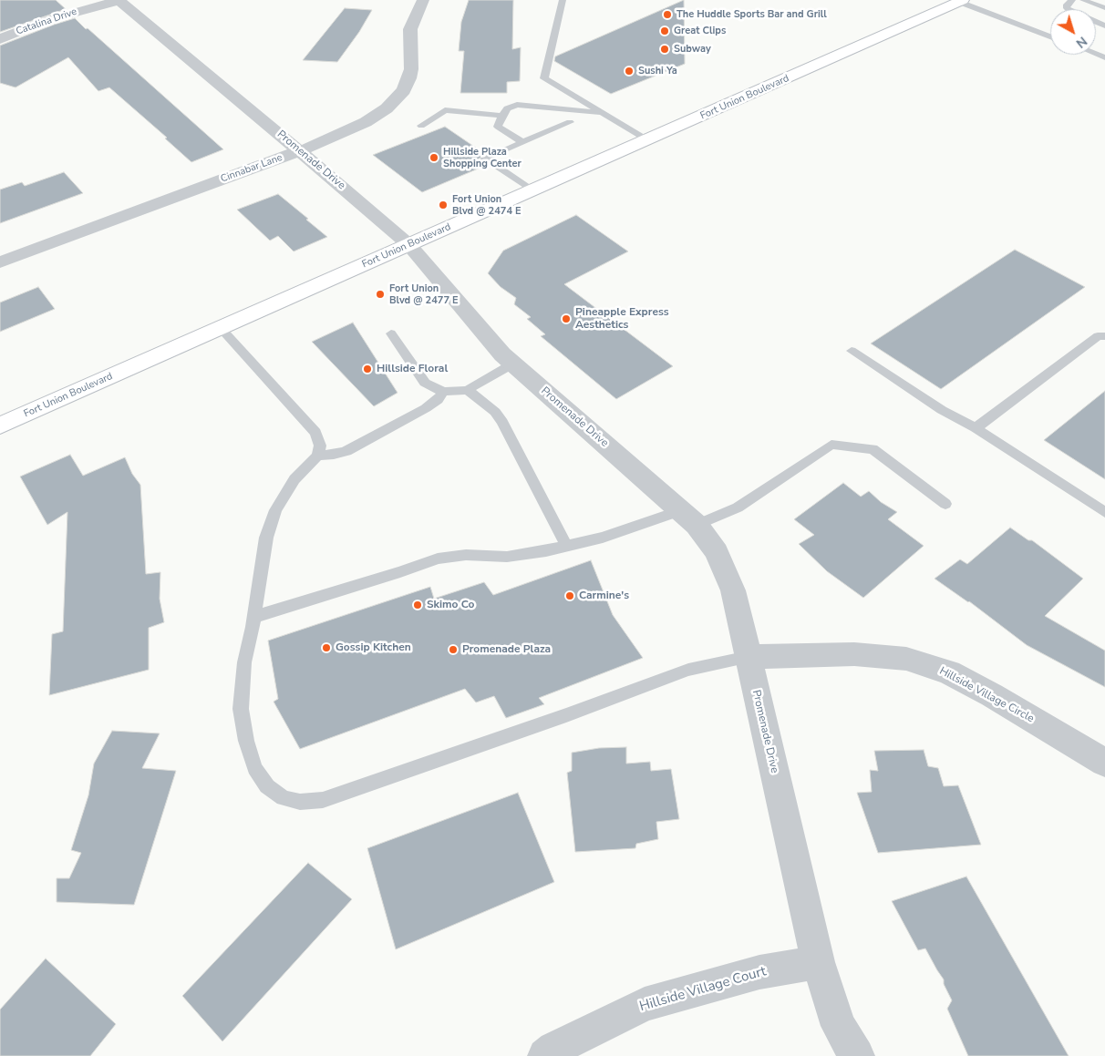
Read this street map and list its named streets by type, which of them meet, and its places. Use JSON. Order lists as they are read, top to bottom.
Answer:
{
  "streets": {
    "main road": ["Fort Union Boulevard"],
    "street": [
      "Catalina Drive",
      "Promenade Drive",
      "Cinnabar Lane",
      "Hillside Village Circle",
      "Hillside Village Court"
    ]
  },
  "crossings": [
    ["Catalina Drive", "Promenade Drive"],
    ["Fort Union Boulevard", "Promenade Drive"],
    ["Promenade Drive", "Cinnabar Lane"],
    ["Promenade Drive", "Hillside Village Circle"],
    ["Promenade Drive", "Hillside Village Court"]
  ],
  "places": [
    "The Huddle Sports Bar and Grill",
    "Great Clips",
    "Subway",
    "Sushi Ya",
    "Hillside Plaza Shopping Center",
    "Fort Union Blvd @ 2474 E",
    "Fort Union Blvd @ 2477 E",
    "Pineapple Express Aesthetics",
    "Hillside Floral",
    "Carmine's",
    "Skimo Co",
    "Gossip Kitchen",
    "Promenade Plaza"
  ],
  "north": "bottom right"
}
